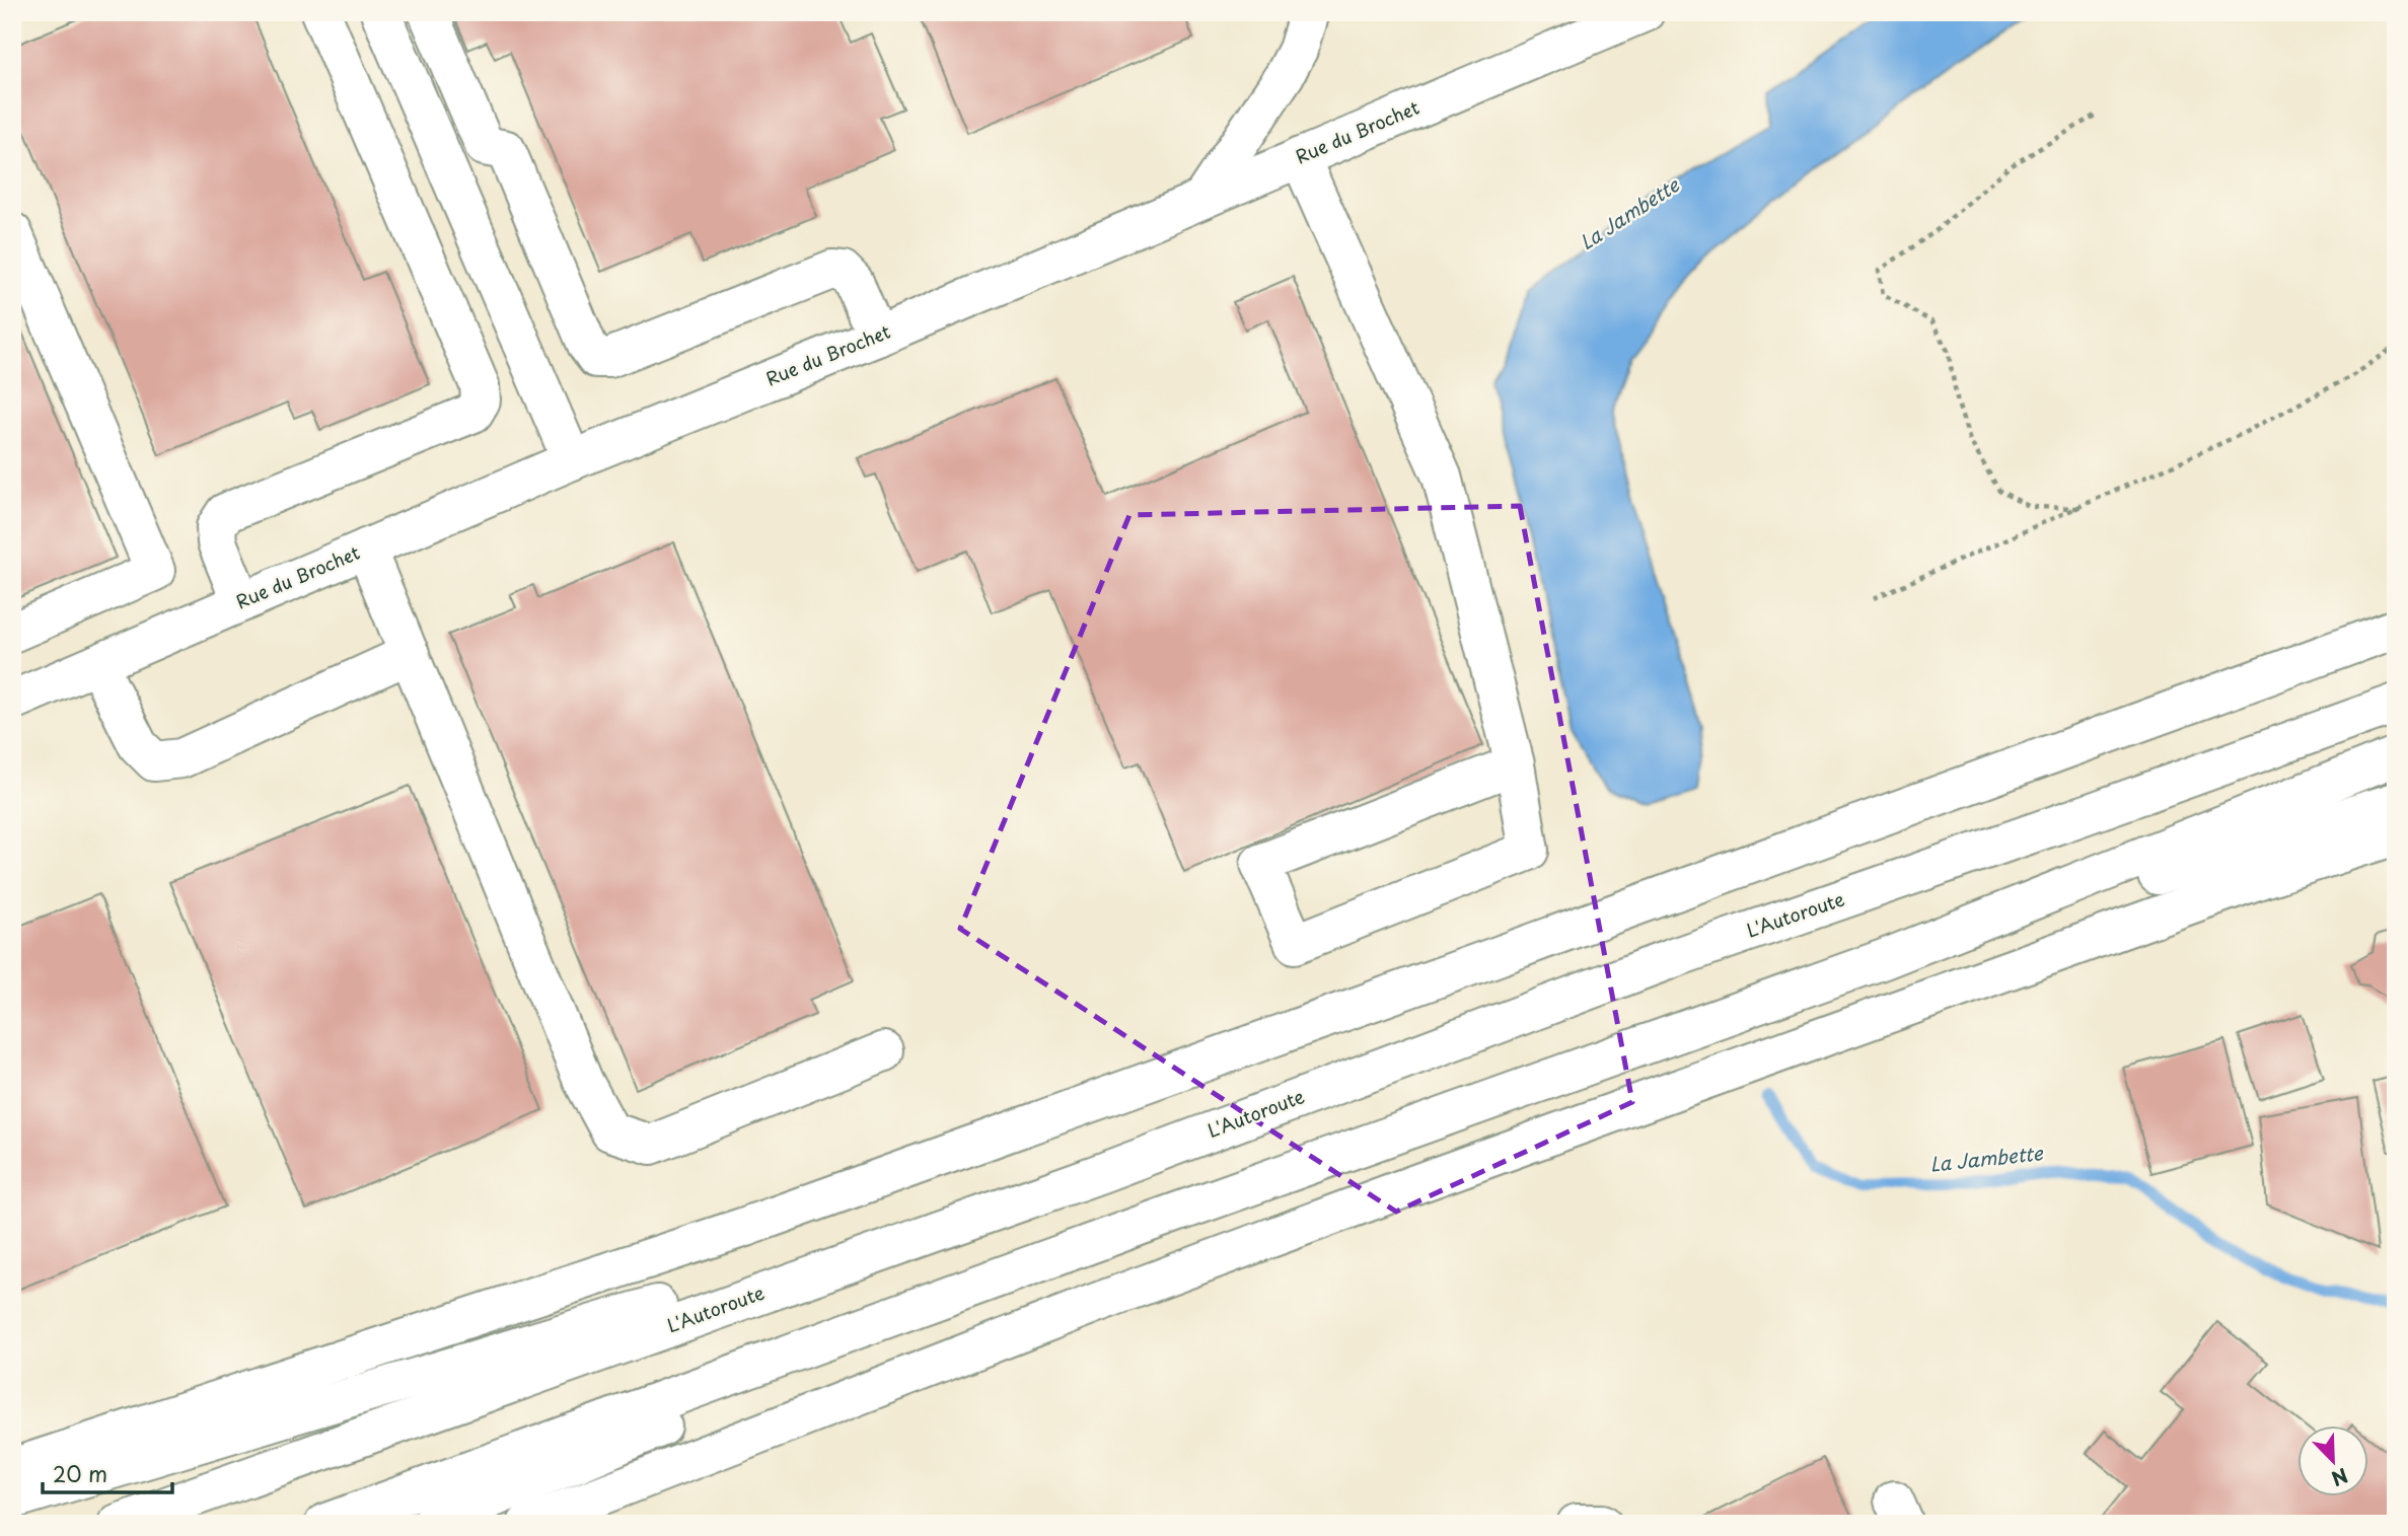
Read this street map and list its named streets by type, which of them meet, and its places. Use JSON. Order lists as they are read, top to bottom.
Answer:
{
  "streets": {
    "main road": ["Rue du Brochet", "L'Autoroute"]
  },
  "water": ["La Jambette"],
  "scale_bar": "20 m",
  "north": "bottom right"
}
